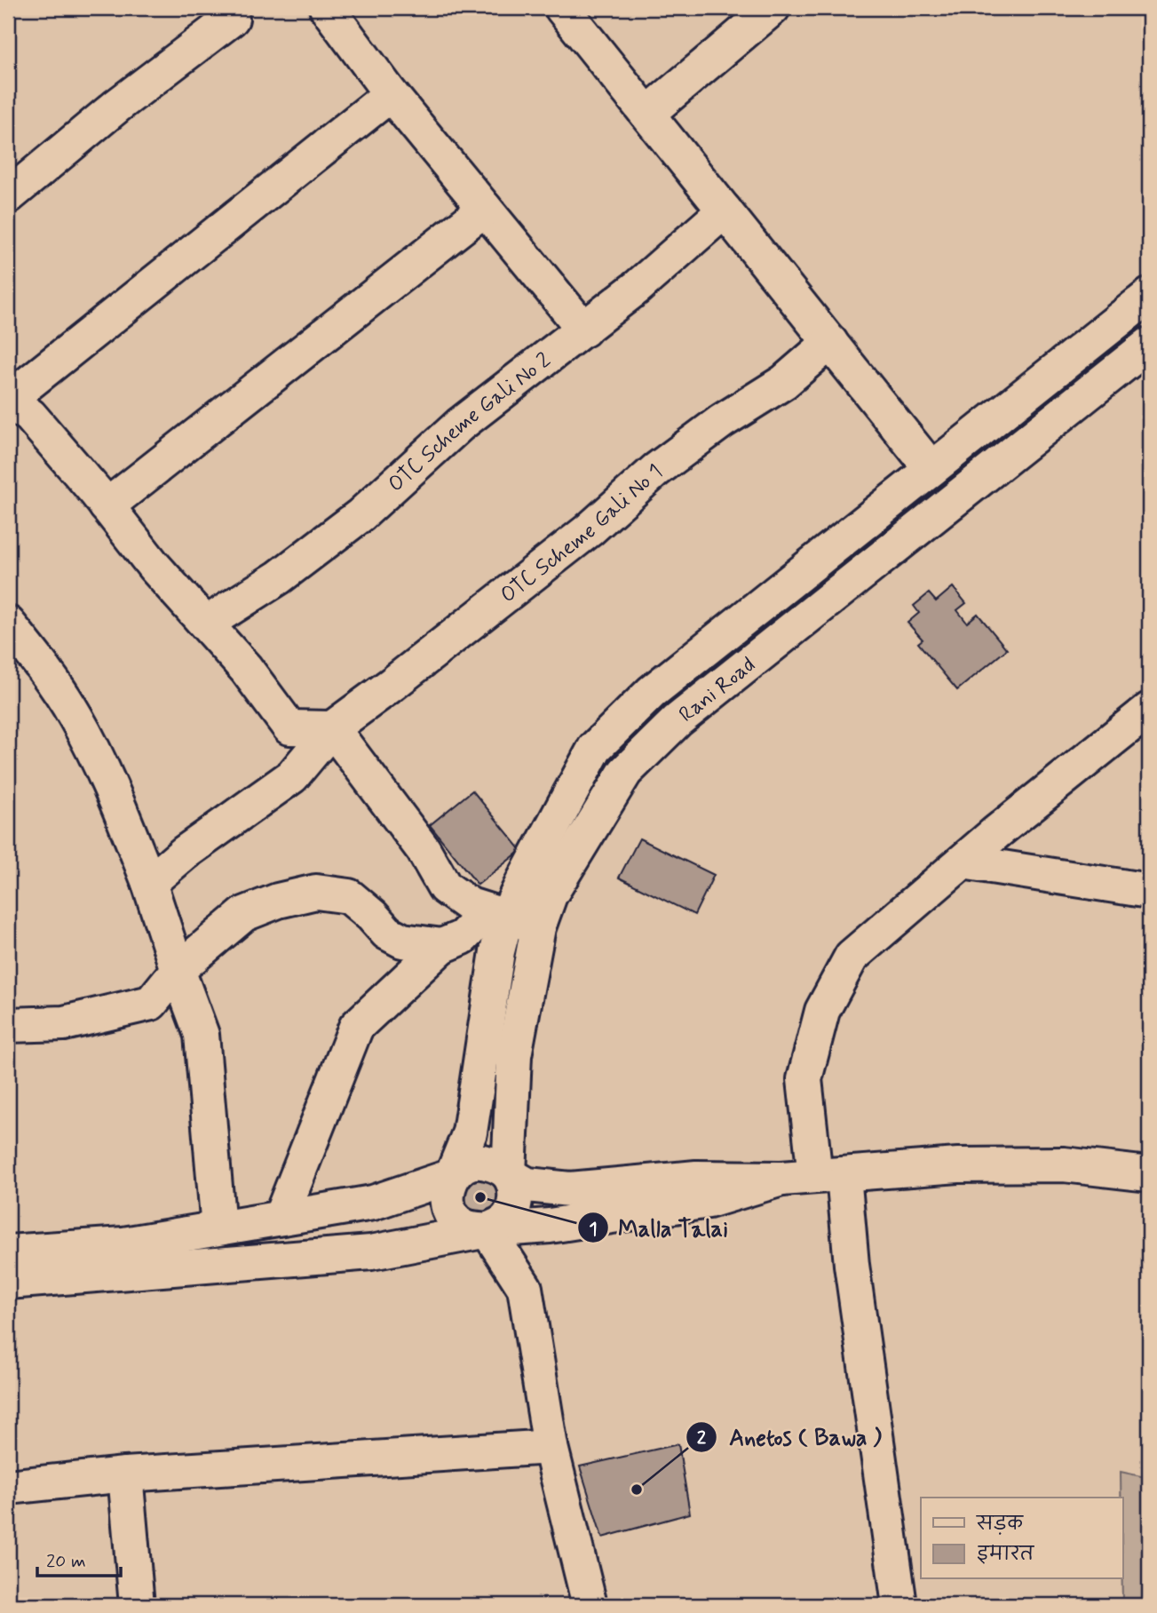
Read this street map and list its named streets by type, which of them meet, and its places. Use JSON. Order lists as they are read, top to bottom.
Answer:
{
  "streets": {
    "main road": ["OTC Scheme Gali No 2", "OTC Scheme Gali No 1", "Rani Road"]
  },
  "places": ["Malla Talai", "Anetos ( Bawa )"],
  "legend": ["सड़क", "इमारत"],
  "scale_bar": "20 m"
}
